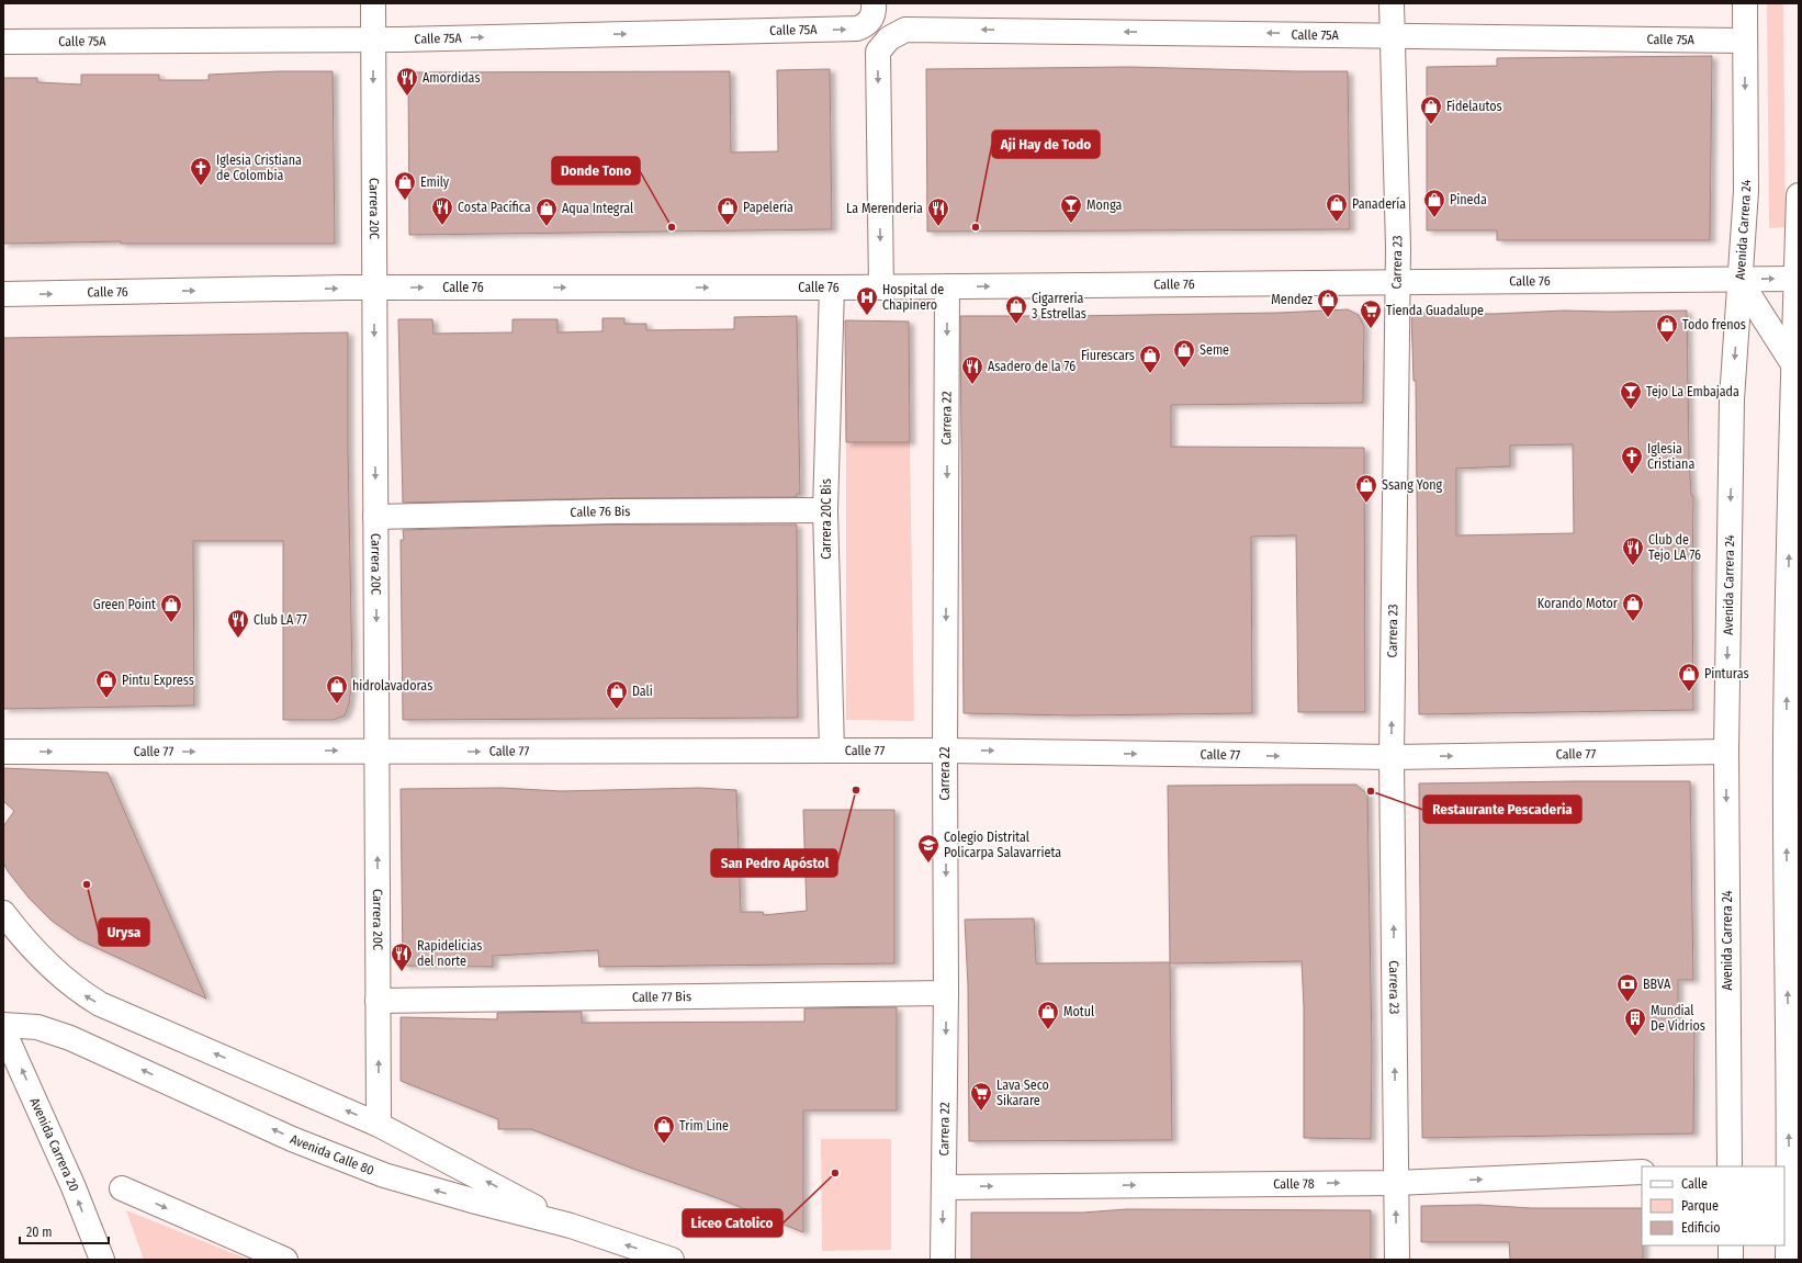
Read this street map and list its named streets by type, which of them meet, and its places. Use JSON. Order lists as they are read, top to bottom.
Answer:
{
  "streets": {
    "main road": [
      "Calle 75A",
      "Carrera 20C",
      "Avenida Carrera 24",
      "Carrera 23",
      "Calle 76",
      "Carrera 22",
      "Calle 76 Bis",
      "Carrera 20C Bis",
      "Calle 77",
      "Calle 77 Bis",
      "Avenida Carrera 20",
      "Avenida Calle 80",
      "Calle 78"
    ]
  },
  "crossings": [
    ["Calle 75A", "Carrera 20C"],
    ["Calle 75A", "Avenida Carrera 24"],
    ["Calle 75A", "Carrera 23"],
    ["Calle 75A", "Calle 76"],
    ["Carrera 20C", "Calle 76"],
    ["Carrera 20C", "Calle 76 Bis"],
    ["Carrera 20C", "Calle 77"],
    ["Carrera 20C", "Calle 77 Bis"],
    ["Avenida Carrera 24", "Calle 76"],
    ["Avenida Carrera 24", "Calle 77"],
    ["Carrera 23", "Calle 76"],
    ["Carrera 23", "Calle 77"],
    ["Carrera 23", "Calle 78"],
    ["Calle 76", "Carrera 22"],
    ["Calle 76", "Carrera 20C Bis"],
    ["Carrera 22", "Calle 77"],
    ["Carrera 22", "Calle 77 Bis"],
    ["Carrera 22", "Calle 78"],
    ["Calle 76 Bis", "Carrera 20C Bis"],
    ["Carrera 20C Bis", "Calle 77"]
  ],
  "one_way": [
    "Carrera 23",
    "Calle 76",
    "Carrera 22",
    "Calle 77",
    "Avenida Carrera 20",
    "Calle 78"
  ],
  "places": {
    "restaurant": [
      "Amordidas",
      "Costa Pacífica",
      "La Merenderia",
      "Asadero de la 76",
      "Club de Tejo LA 76",
      "Club LA 77",
      "Rapidelicias del norte"
    ],
    "shop": [
      "Fidelautos",
      "Emily",
      "Pineda",
      "Panadería",
      "Papelería",
      "Aqua Integral",
      "Mendez",
      "Cigarreria 3 Estrellas",
      "Todo frenos",
      "Seme",
      "Fiurescars",
      "Ssang Yong",
      "Korando Motor",
      "Green Point",
      "Pinturas",
      "Pintu Express",
      "hidrolavadoras",
      "Dali",
      "Motul",
      "Trim Line"
    ],
    "church": ["Iglesia Cristiana de Colombia", "Iglesia Cristiana"],
    "bar": ["Monga", "Tejo La Embajada"],
    "other": [
      "Donde Tono",
      "Aji Hay de Todo",
      "San Pedro Apóstol",
      "Restaurante Pescaderia",
      "Urysa",
      "Liceo Catolico"
    ],
    "hospital": ["Hospital de Chapinero"],
    "supermarket": ["Tienda Guadalupe", "Lava Seco Sikarare"],
    "school or university": ["Colegio Distrital Policarpa Salavarrieta"],
    "bank": ["BBVA"],
    "building": ["Mundial De Vidrios"]
  },
  "legend": ["Calle", "Parque", "Edificio"],
  "scale_bar": "20 m"
}
